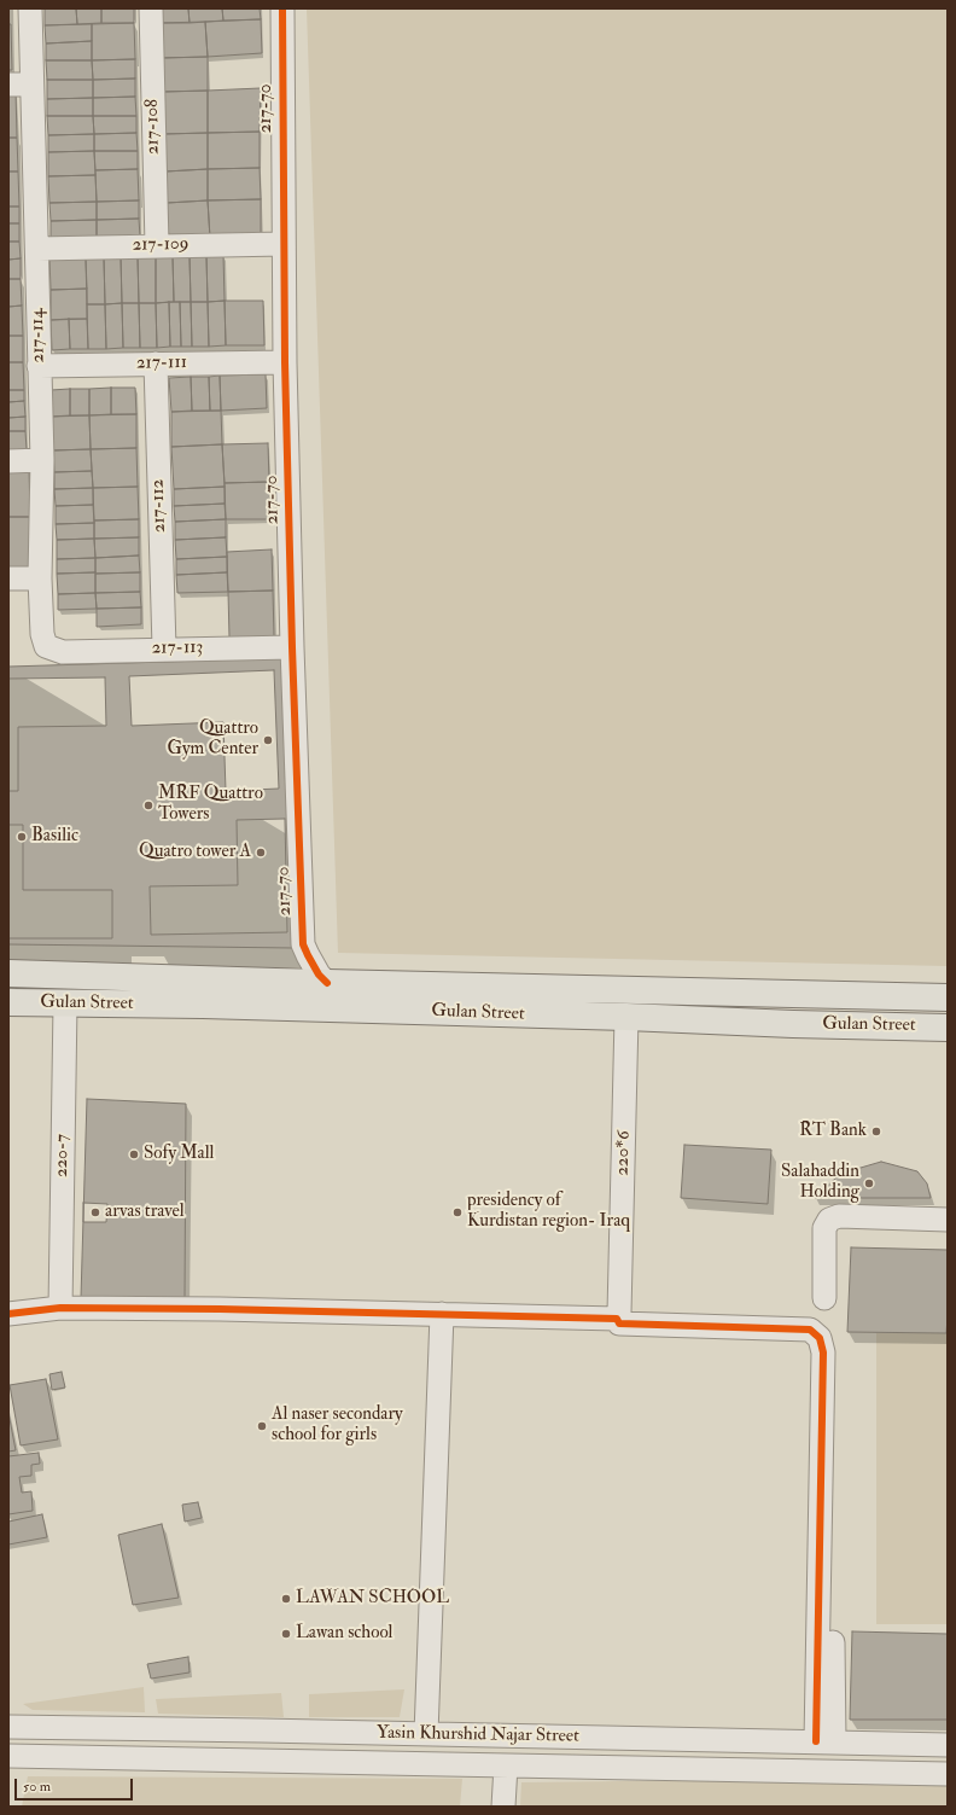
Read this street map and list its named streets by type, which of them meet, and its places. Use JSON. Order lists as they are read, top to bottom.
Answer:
{
  "streets": {
    "main road": ["Gulan Street"],
    "street": [
      "217-70",
      "217-108",
      "217-109",
      "217-114",
      "217-111",
      "217-112",
      "217-113",
      "220*6",
      "220-7",
      "Yasin Khurshid Najar Street"
    ]
  },
  "crossings": [
    ["217-70", "217-109"],
    ["217-70", "217-111"],
    ["217-70", "217-113"],
    ["217-70", "Gulan Street"],
    ["217-108", "217-109"],
    ["217-109", "217-114"],
    ["217-114", "217-111"],
    ["217-114", "217-113"],
    ["217-111", "217-112"],
    ["217-112", "217-113"],
    ["Gulan Street", "220*6"],
    ["Gulan Street", "220-7"]
  ],
  "places": [
    "Quattro Gym Center",
    "MRF Quattro Towers",
    "Basilic",
    "Quatro tower A",
    "RT Bank",
    "Sofy Mall",
    "Salahaddin Holding",
    "arvas travel",
    "presidency of Kurdistan region- Iraq",
    "Al naser secondary school for girls",
    "LAWAN SCHOOL",
    "Lawan school"
  ],
  "scale_bar": "50 m"
}
